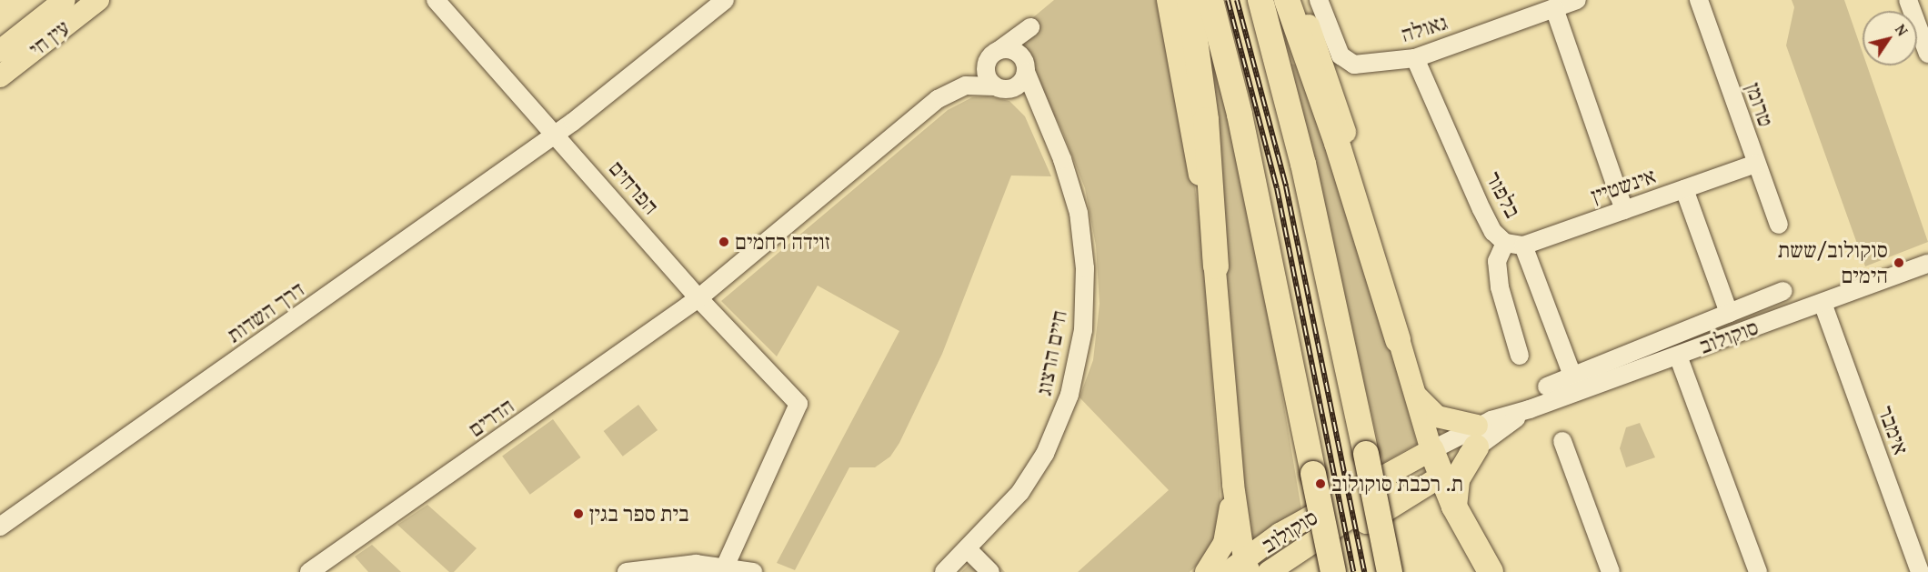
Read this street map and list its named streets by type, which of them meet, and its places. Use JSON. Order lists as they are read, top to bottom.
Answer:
{
  "streets": {
    "main road": ["עין חי", "סוקולוב"],
    "street": [
      "גאולה",
      "טרומן",
      "אינשטיין",
      "הפרחים",
      "בלפור",
      "דרך השדות",
      "חיים הרצוג",
      "הדרים",
      "אימבר"
    ]
  },
  "crossings": [
    ["גאולה", "בלפור"],
    ["טרומן", "אינשטיין"],
    ["אינשטיין", "בלפור"],
    ["הפרחים", "דרך השדות"],
    ["הפרחים", "הדרים"],
    ["סוקולוב", "אימבר"]
  ],
  "places": [
    "זוידה רחמים",
    "סוקולוב/ששת הימים",
    "ת. רכבת סוקולוב",
    "בית ספר בגין"
  ],
  "north": "top right"
}
